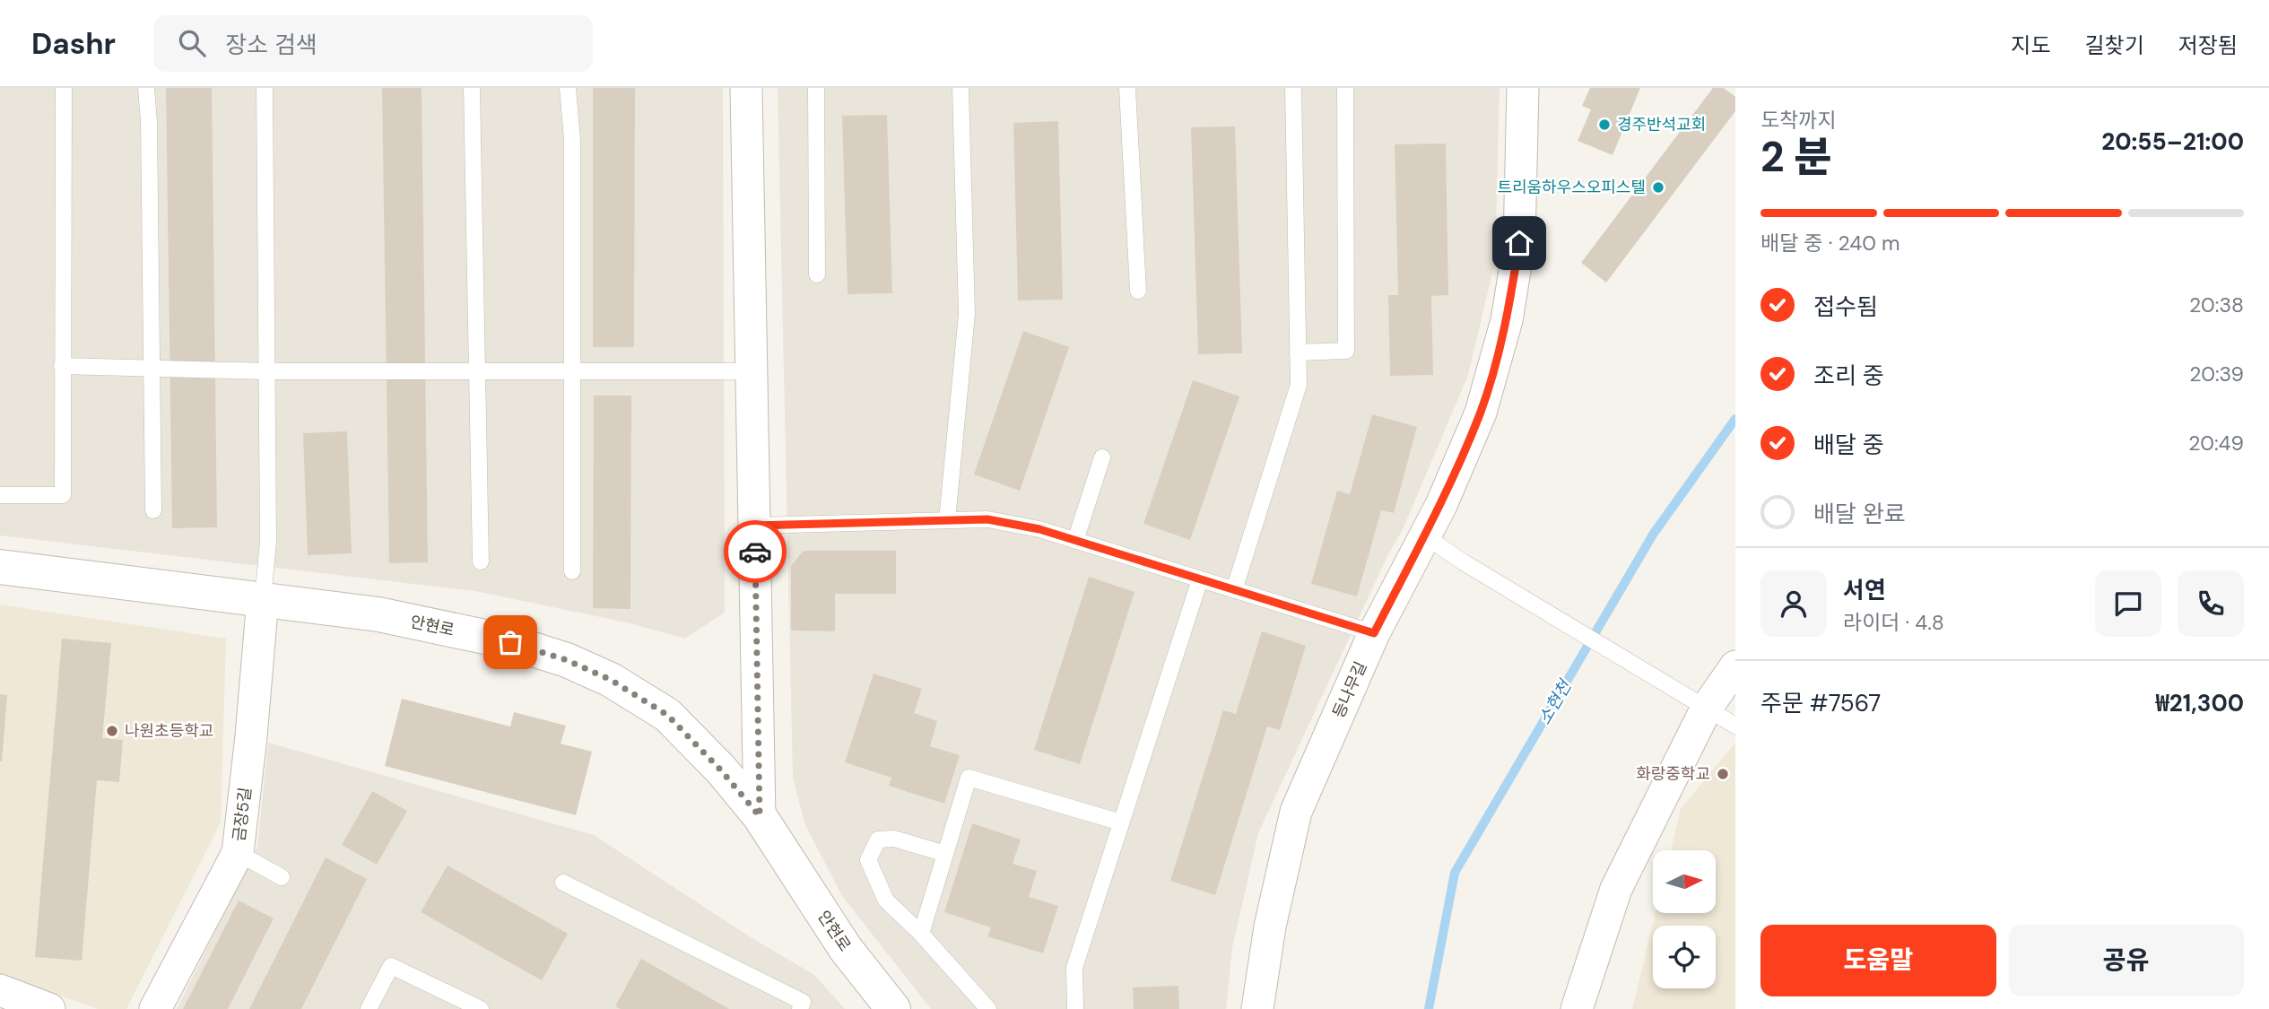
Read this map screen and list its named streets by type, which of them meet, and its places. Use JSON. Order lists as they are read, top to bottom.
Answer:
{
  "streets": {
    "street": ["안현로", "등나무길", "금장5길"]
  },
  "crossings": [
    ["안현로", "금장5길"]
  ],
  "water": ["소현천"],
  "places": [
    "경주반석교회",
    "트리움하우스오피스텔",
    "나원초등학교",
    "화랑중학교"
  ],
  "north": "right",
  "page": {
    "header": "Dashr",
    "search": "장소 검색",
    "nav": ["지도", "길찾기", "저장됨"],
    "heading": ["2 분", "도착까지", "20:55–21:00"],
    "panel": [
      "서연",
      "라이더 · 4.8",
      "주문 #7567",
      "₩21,300"
    ],
    "bar": "배달 중 · 240 m",
    "list": [
      ["접수됨", "20:38"],
      ["조리 중", "20:39"],
      ["배달 중", "20:49"],
      "배달 완료"
    ],
    "buttons": ["도움말", "공유"]
  }
}
